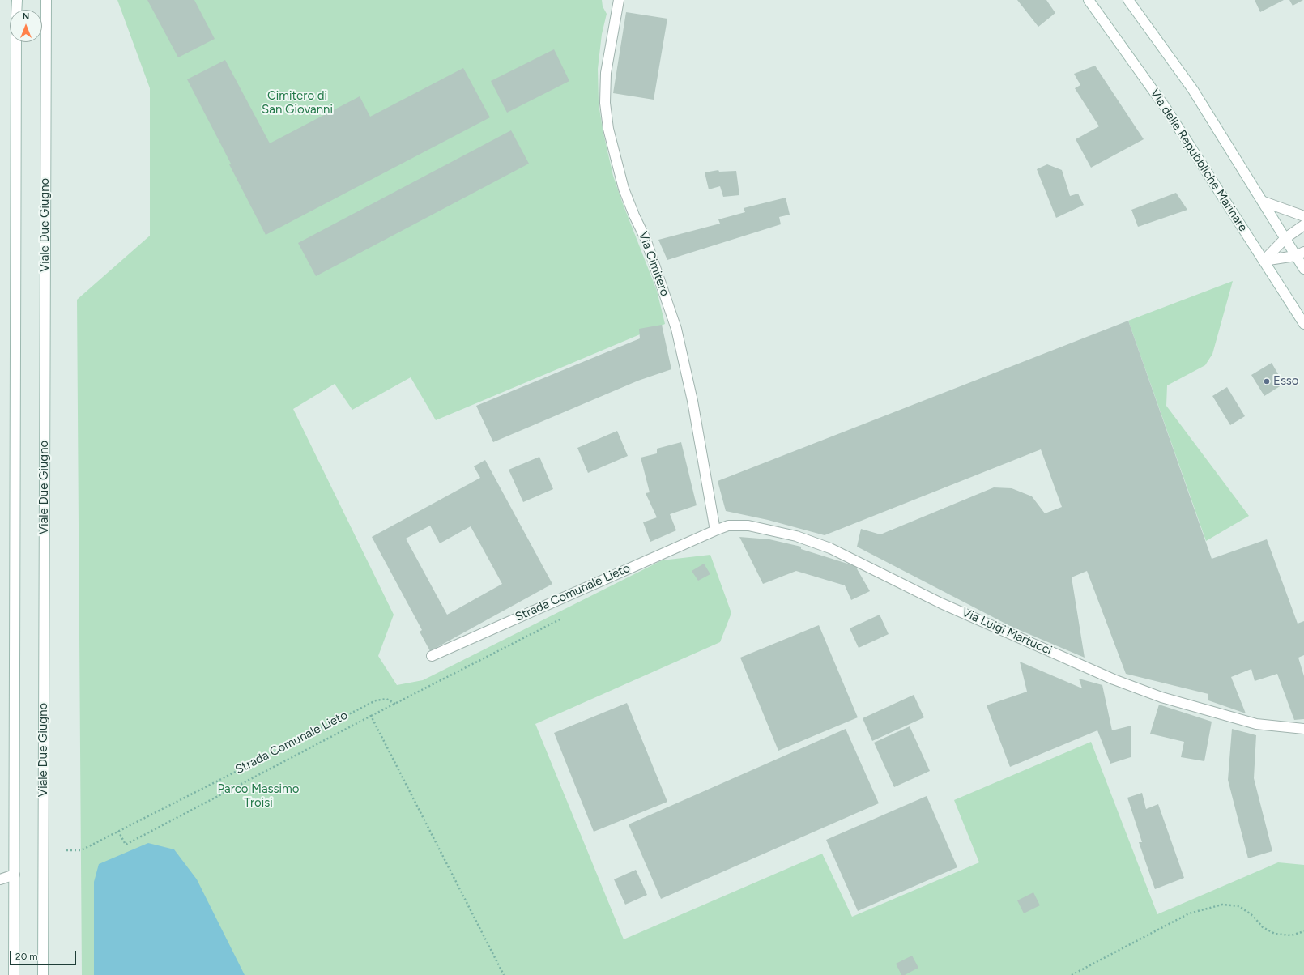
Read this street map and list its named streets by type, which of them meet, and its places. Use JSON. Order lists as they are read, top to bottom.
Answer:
{
  "streets": {
    "street": [
      "Via delle Repubbliche Marinare",
      "Viale Due Giugno",
      "Via Cimitero",
      "Strada Comunale Lieto",
      "Via Luigi Martucci"
    ]
  },
  "crossings": [
    ["Via Cimitero", "Strada Comunale Lieto"],
    ["Via Cimitero", "Via Luigi Martucci"],
    ["Strada Comunale Lieto", "Via Luigi Martucci"]
  ],
  "parks": ["Cimitero di San Giovanni", "Parco Massimo Troisi"],
  "places": ["Esso"],
  "scale_bar": "20 m",
  "north": "top"
}
